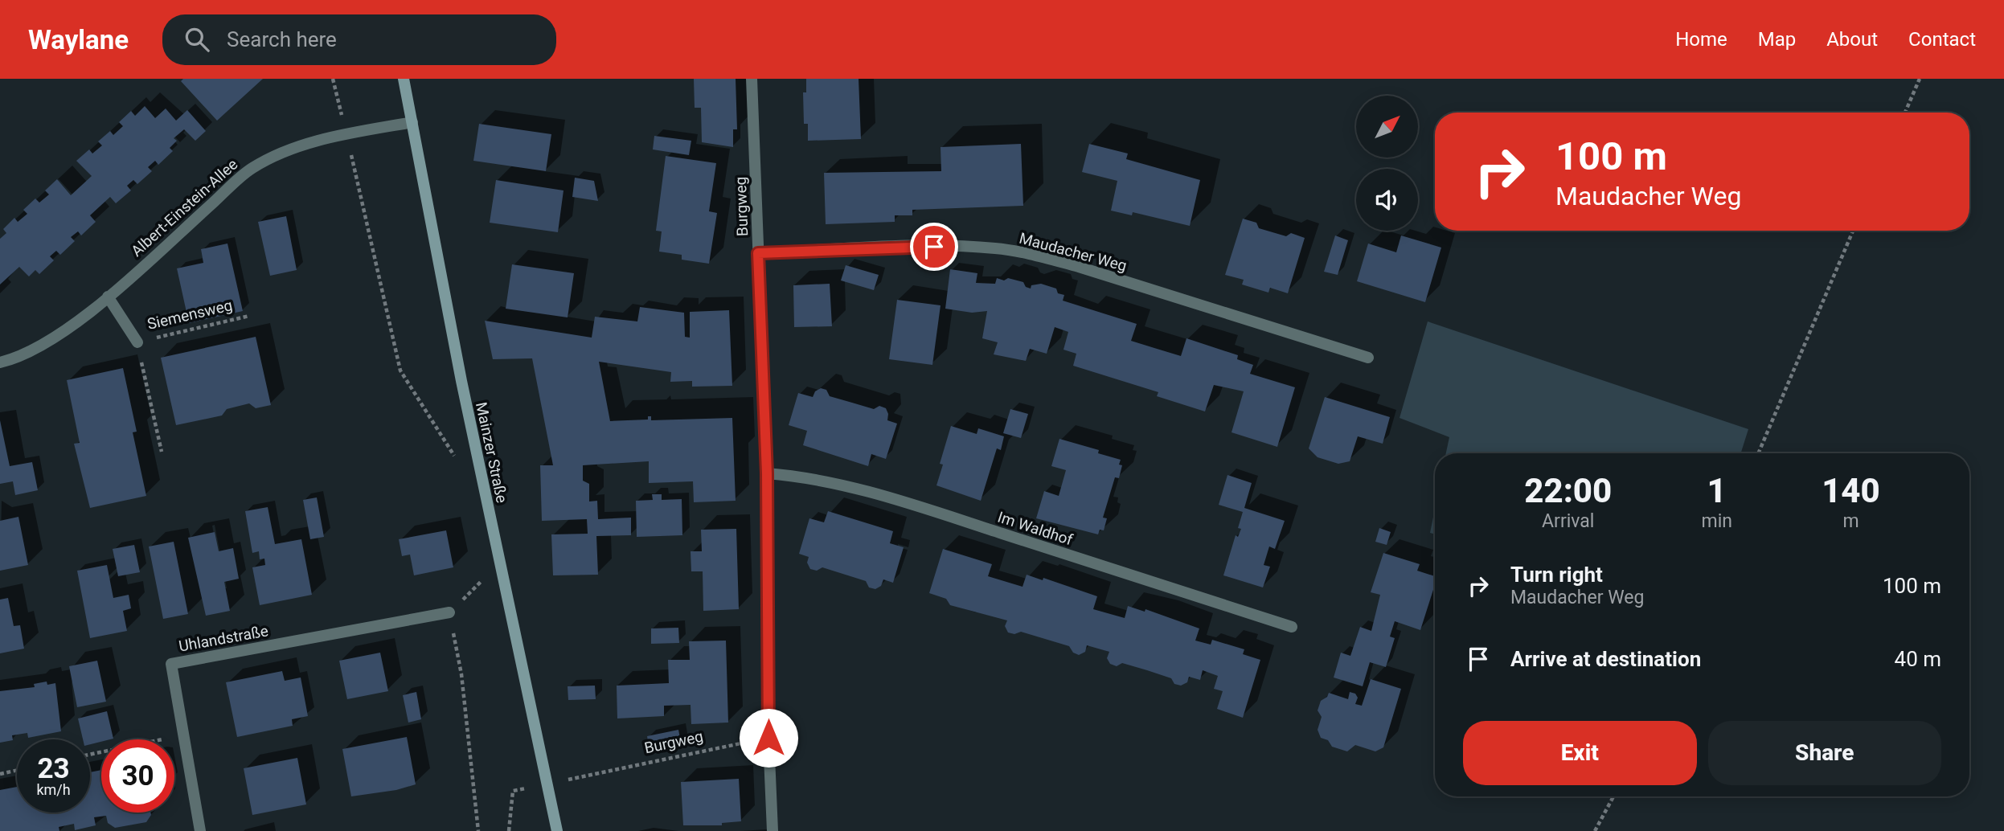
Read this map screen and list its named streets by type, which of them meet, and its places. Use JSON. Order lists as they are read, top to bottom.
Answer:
{
  "streets": {
    "main road": ["Mainzer Straße"],
    "street": [
      "Burgweg",
      "Albert-Einstein-Allee",
      "Maudacher Weg",
      "Siemensweg",
      "Im Waldhof",
      "Uhlandstraße"
    ]
  },
  "crossings": [
    ["Burgweg", "Maudacher Weg"],
    ["Burgweg", "Im Waldhof"],
    ["Albert-Einstein-Allee", "Siemensweg"],
    ["Albert-Einstein-Allee", "Mainzer Straße"]
  ],
  "north": "top right",
  "page": {
    "header": "Waylane",
    "search": "Search here",
    "nav": [
      "Home",
      "Map",
      "About",
      "Contact"
    ],
    "turn": ["100 m", "Maudacher Weg"],
    "eta": [
      "22:00",
      "Arrival",
      "1",
      "min",
      "140",
      "m"
    ],
    "list": [
      {
        "name": "Turn right",
        "note": "Maudacher Weg",
        "value": "100 m"
      },
      {
        "name": "Arrive at destination",
        "value": "40 m"
      }
    ],
    "buttons": ["Exit", "Share"],
    "speed": "23 km/h",
    "limit": "30"
  }
}
